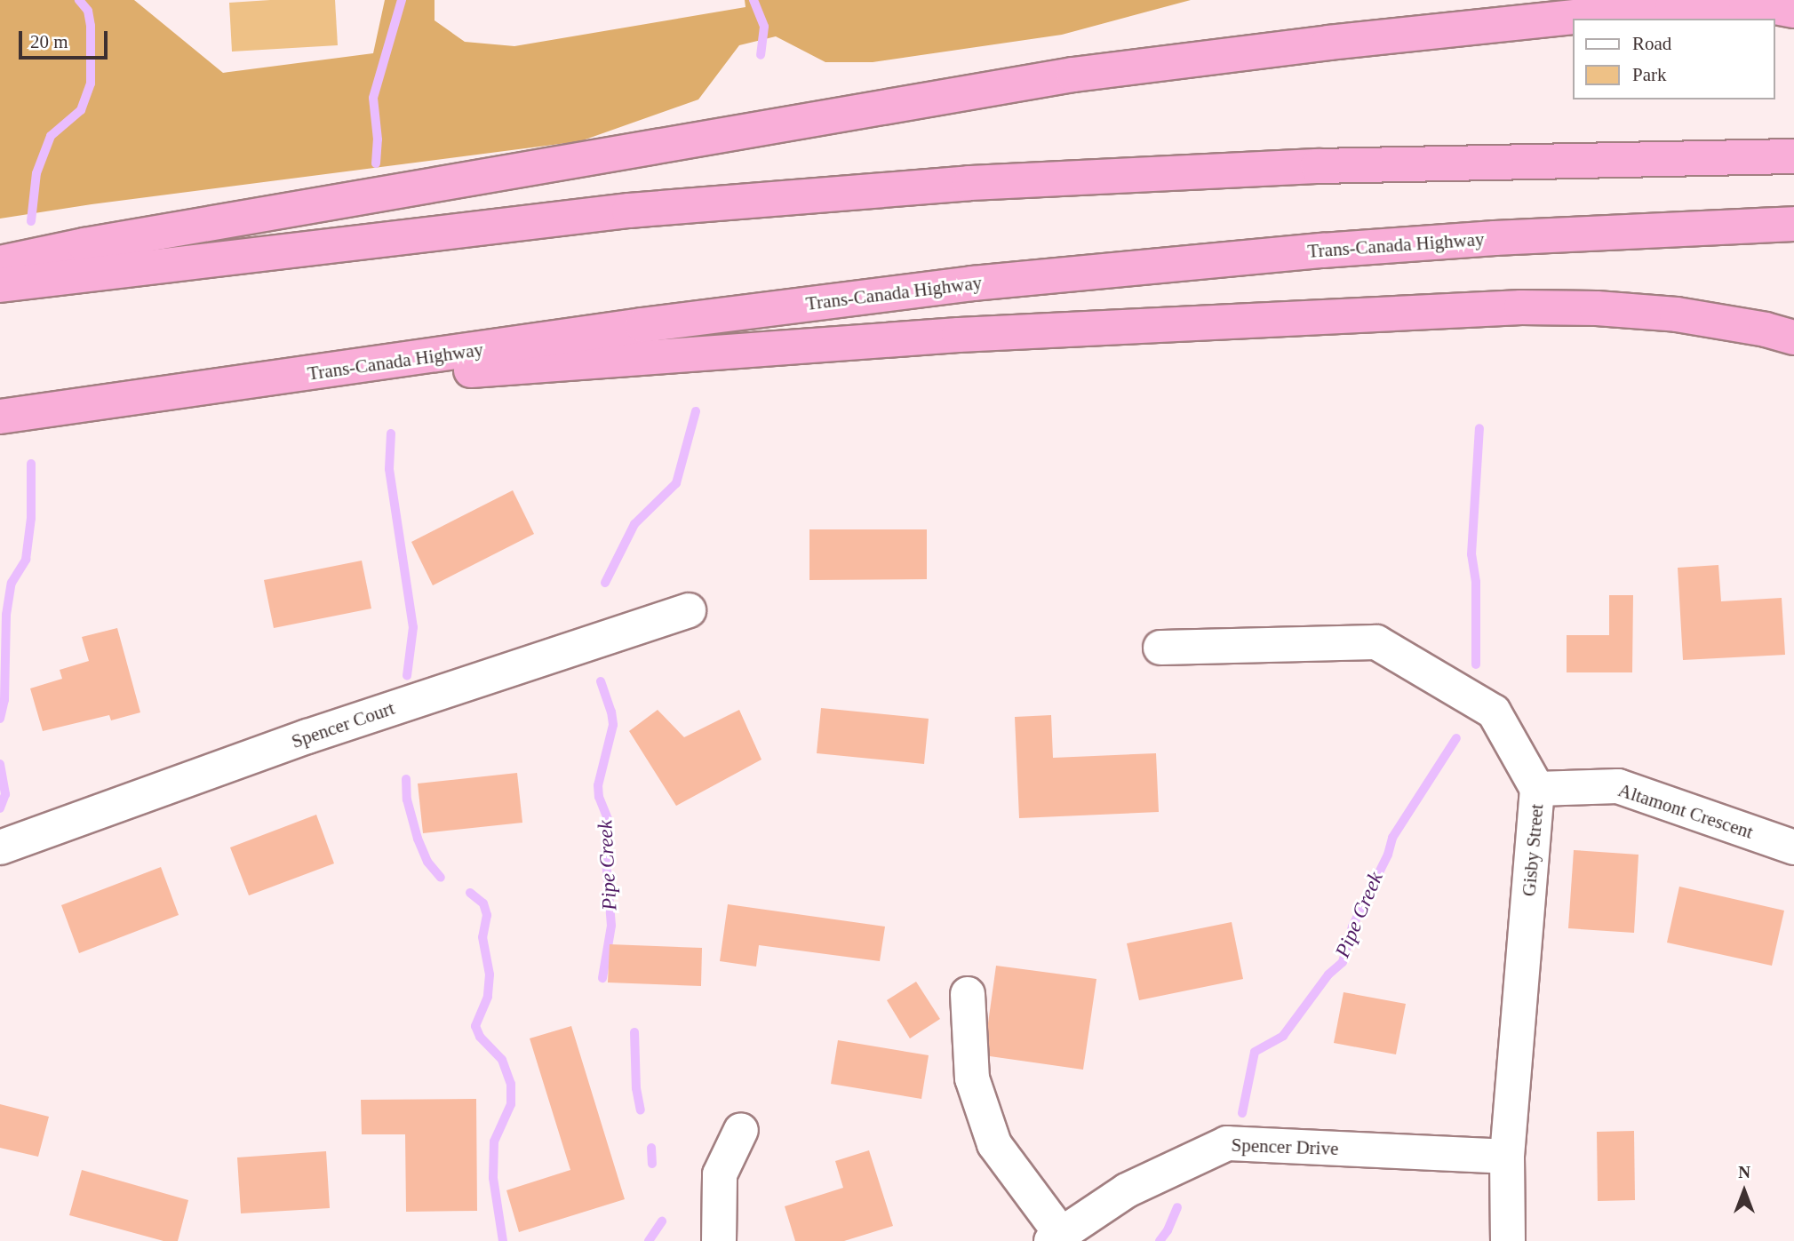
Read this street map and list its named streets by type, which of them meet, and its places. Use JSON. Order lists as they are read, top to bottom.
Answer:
{
  "streets": {
    "highway": ["Trans-Canada Highway"],
    "street": [
      "Spencer Court",
      "Altamont Crescent",
      "Gisby Street",
      "Spencer Drive"
    ]
  },
  "crossings": [
    ["Altamont Crescent", "Gisby Street"],
    ["Gisby Street", "Spencer Drive"]
  ],
  "water": ["Pipe Creek"],
  "legend": ["Road", "Park"],
  "scale_bar": "20 m",
  "north": "top"
}
